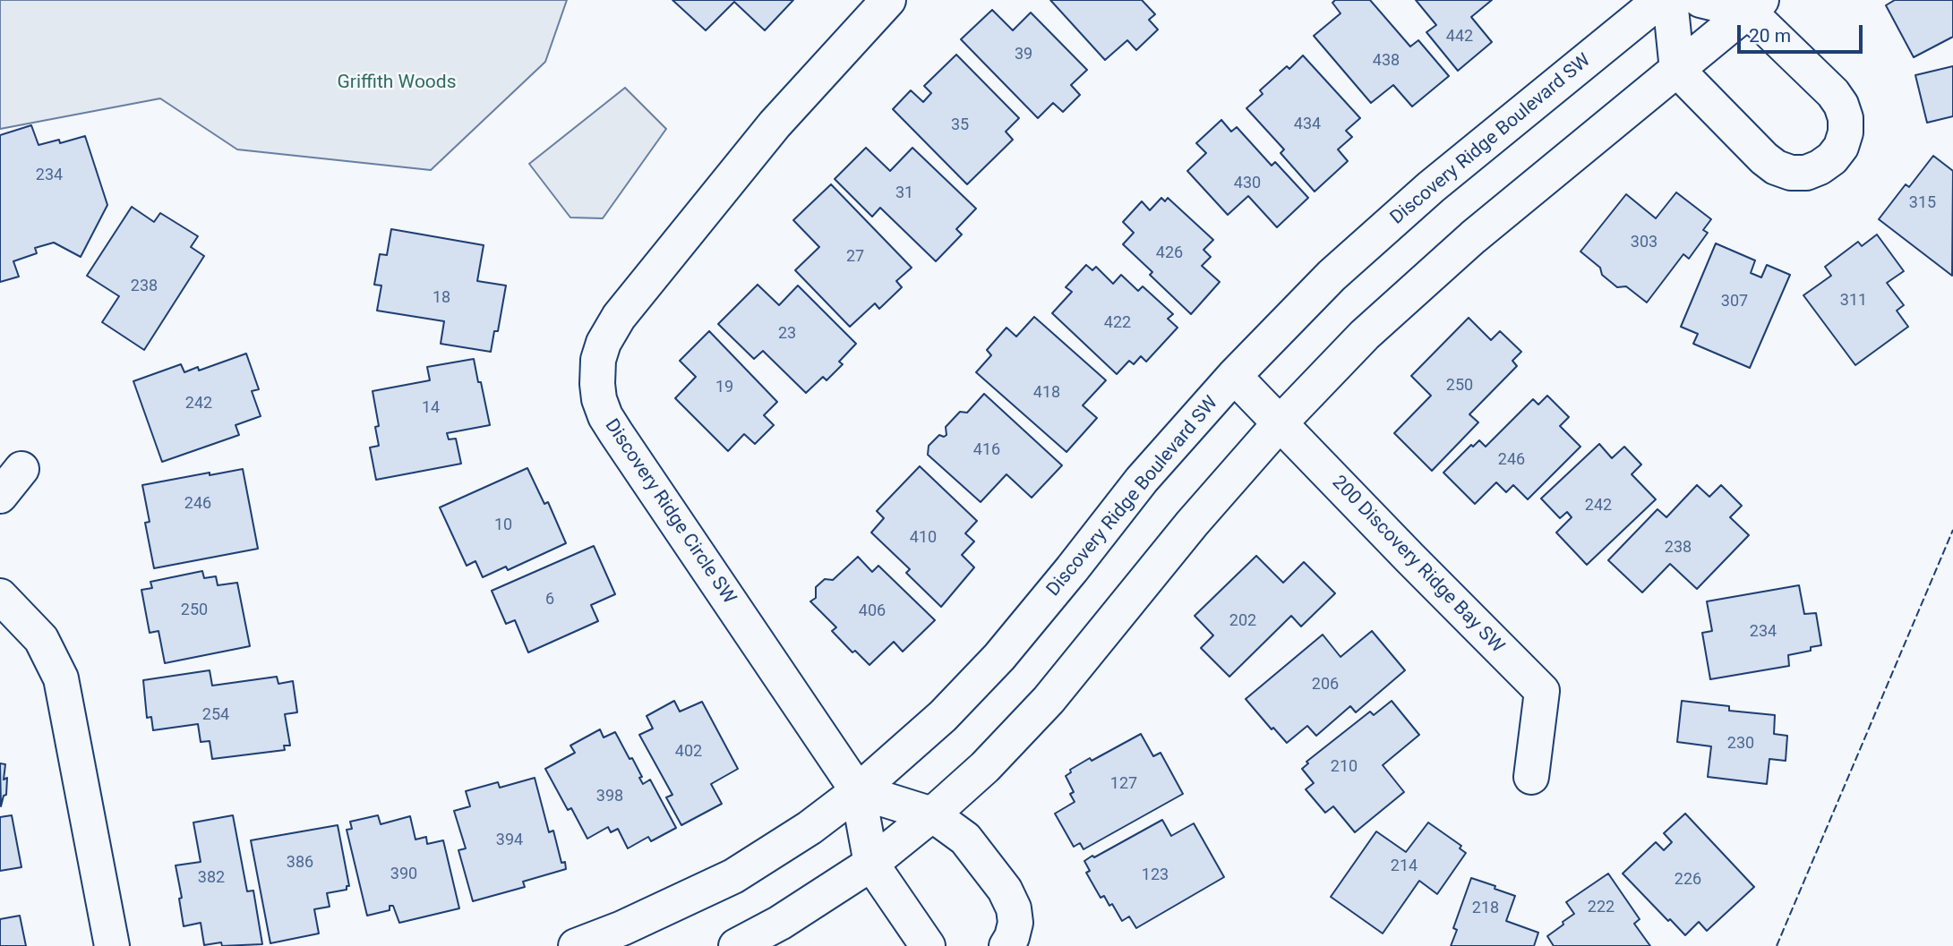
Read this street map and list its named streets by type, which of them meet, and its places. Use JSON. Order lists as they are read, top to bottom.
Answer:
{
  "streets": {
    "street": ["Discovery Ridge Boulevard SW", "Discovery Ridge Circle SW", "200 Discovery Ridge Bay SW"]
  },
  "crossings": [
    ["Discovery Ridge Boulevard SW", "Discovery Ridge Circle SW"],
    ["Discovery Ridge Boulevard SW", "200 Discovery Ridge Bay SW"]
  ],
  "parks": ["Griffith Woods"],
  "house_numbers": [
    "442",
    "39",
    "438",
    "434",
    "35",
    "234",
    "430",
    "31",
    "315",
    "303",
    "426",
    "27",
    "238",
    "18",
    "311",
    "307",
    "422",
    "23",
    "250",
    "19",
    "418",
    "242",
    "14",
    "416",
    "246",
    "246",
    "242",
    "10",
    "410",
    "238",
    "6",
    "250",
    "406",
    "202",
    "234",
    "206",
    "254",
    "230",
    "402",
    "210",
    "127",
    "398",
    "394",
    "386",
    "214",
    "390",
    "123",
    "382",
    "226",
    "222",
    "218"
  ],
  "scale_bar": "20 m"
}
